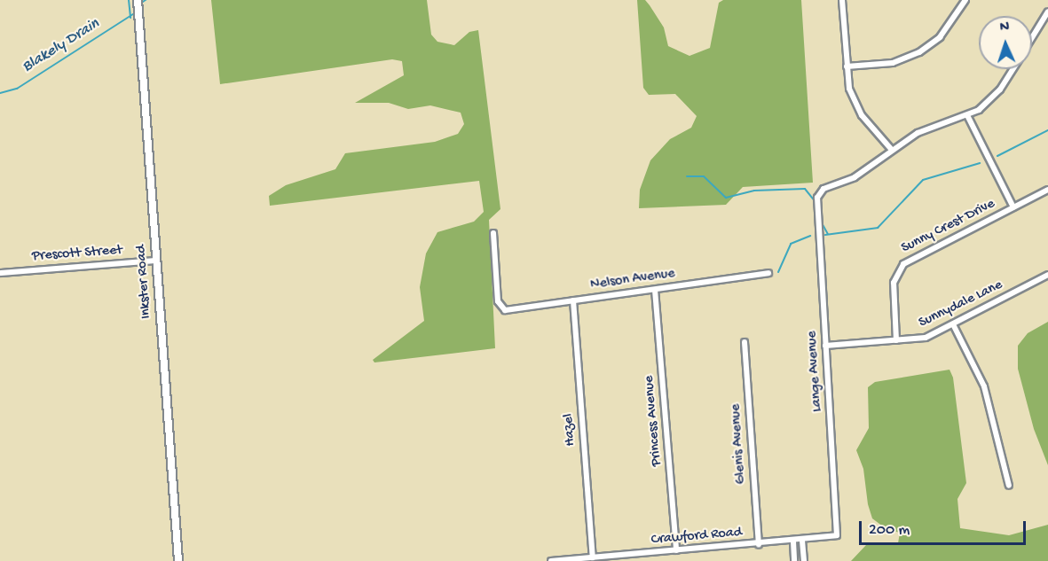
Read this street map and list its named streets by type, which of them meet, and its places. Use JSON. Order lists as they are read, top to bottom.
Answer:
{
  "streets": {
    "street": [
      "Sunny Crest Drive",
      "Prescott Street",
      "Nelson Avenue",
      "Inkster Road",
      "Sunnydale Lane",
      "Lange Avenue",
      "Princess Avenue",
      "Hazel",
      "Glenis Avenue",
      "Crawford Road"
    ]
  },
  "crossings": [
    ["Sunny Crest Drive", "Sunnydale Lane"],
    ["Prescott Street", "Inkster Road"],
    ["Nelson Avenue", "Princess Avenue"],
    ["Nelson Avenue", "Hazel"],
    ["Sunnydale Lane", "Lange Avenue"],
    ["Lange Avenue", "Crawford Road"],
    ["Princess Avenue", "Crawford Road"],
    ["Hazel", "Crawford Road"],
    ["Glenis Avenue", "Crawford Road"]
  ],
  "water": ["Blakely Drain"],
  "scale_bar": "200 m",
  "north": "top"
}
